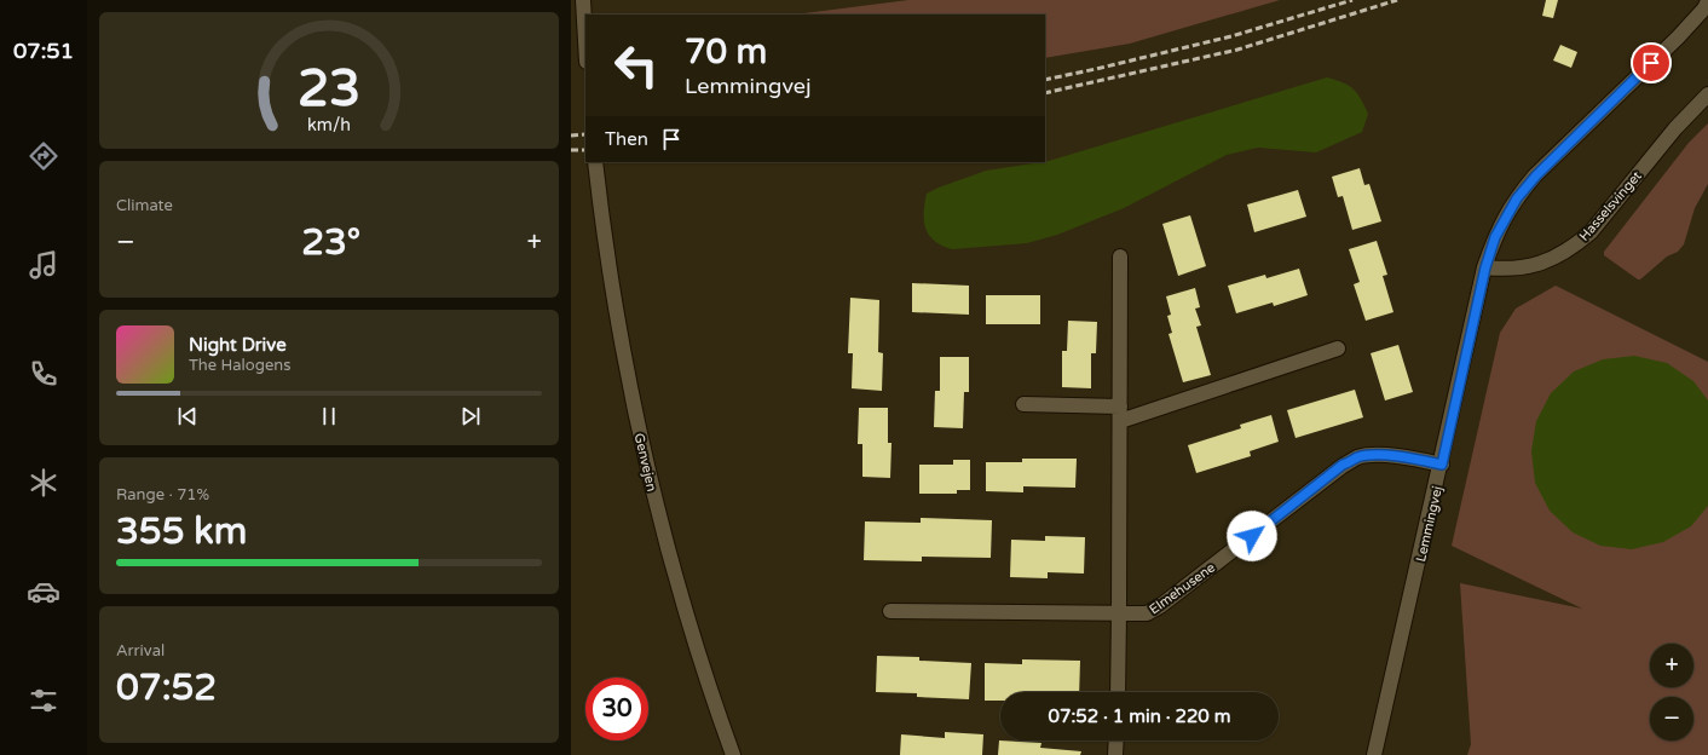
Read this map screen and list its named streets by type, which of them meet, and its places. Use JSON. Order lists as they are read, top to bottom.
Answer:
{
  "streets": {
    "street": [
      "Hasselsvinget",
      "Genvejen",
      "Lemmingvej",
      "Elmehusene"
    ]
  },
  "crossings": [
    ["Hasselsvinget", "Lemmingvej"],
    ["Lemmingvej", "Elmehusene"]
  ],
  "page": {
    "tabs": "07:51",
    "turn": ["70 m", "Lemmingvej"],
    "then": "Then",
    "tile": [
      "Climate",
      ["Range · 71%", "355 km"],
      ["Arrival", "07:52"]
    ],
    "heat": ["−", "23°", "+"],
    "song": ["Night Drive", "The Halogens"],
    "map_buttons": ["+", "−"],
    "limit": "30",
    "trip": "07:52 · 1 min · 220 m",
    "gauge": ["23", "km/h"]
  }
}
